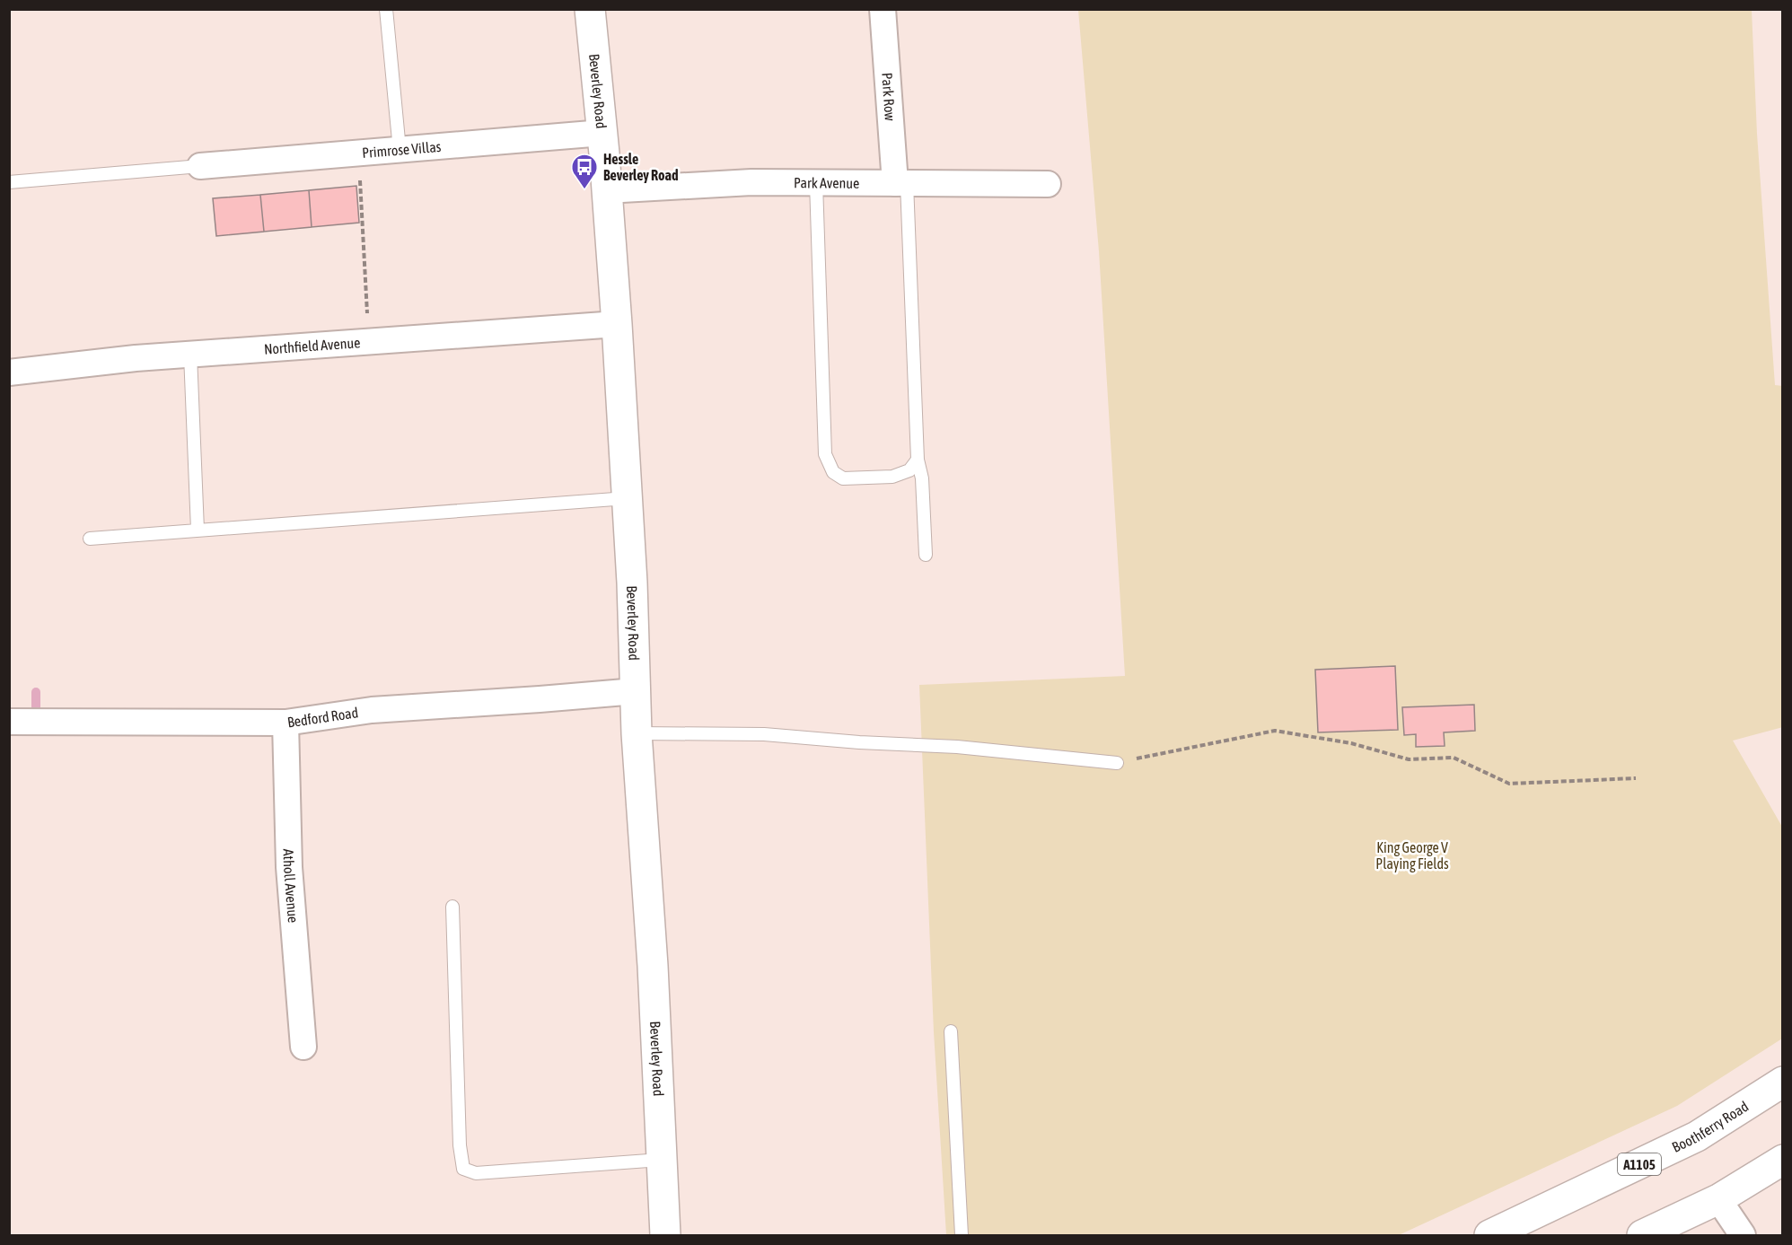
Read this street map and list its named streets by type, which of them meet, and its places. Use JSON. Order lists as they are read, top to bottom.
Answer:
{
  "streets": {
    "street": [
      "Beverley Road",
      "Park Row",
      "Primrose Villas",
      "Park Avenue",
      "Northfield Avenue",
      "Bedford Road",
      "Atholl Avenue",
      "Boothferry Road",
      "A1105"
    ]
  },
  "crossings": [
    ["Beverley Road", "Primrose Villas"],
    ["Beverley Road", "Park Avenue"],
    ["Beverley Road", "Northfield Avenue"],
    ["Beverley Road", "Bedford Road"],
    ["Park Row", "Park Avenue"],
    ["Bedford Road", "Atholl Avenue"]
  ],
  "parks": ["King George V Playing Fields"],
  "places": {
    "bus stop": ["Hessle Beverley Road"]
  }
}
